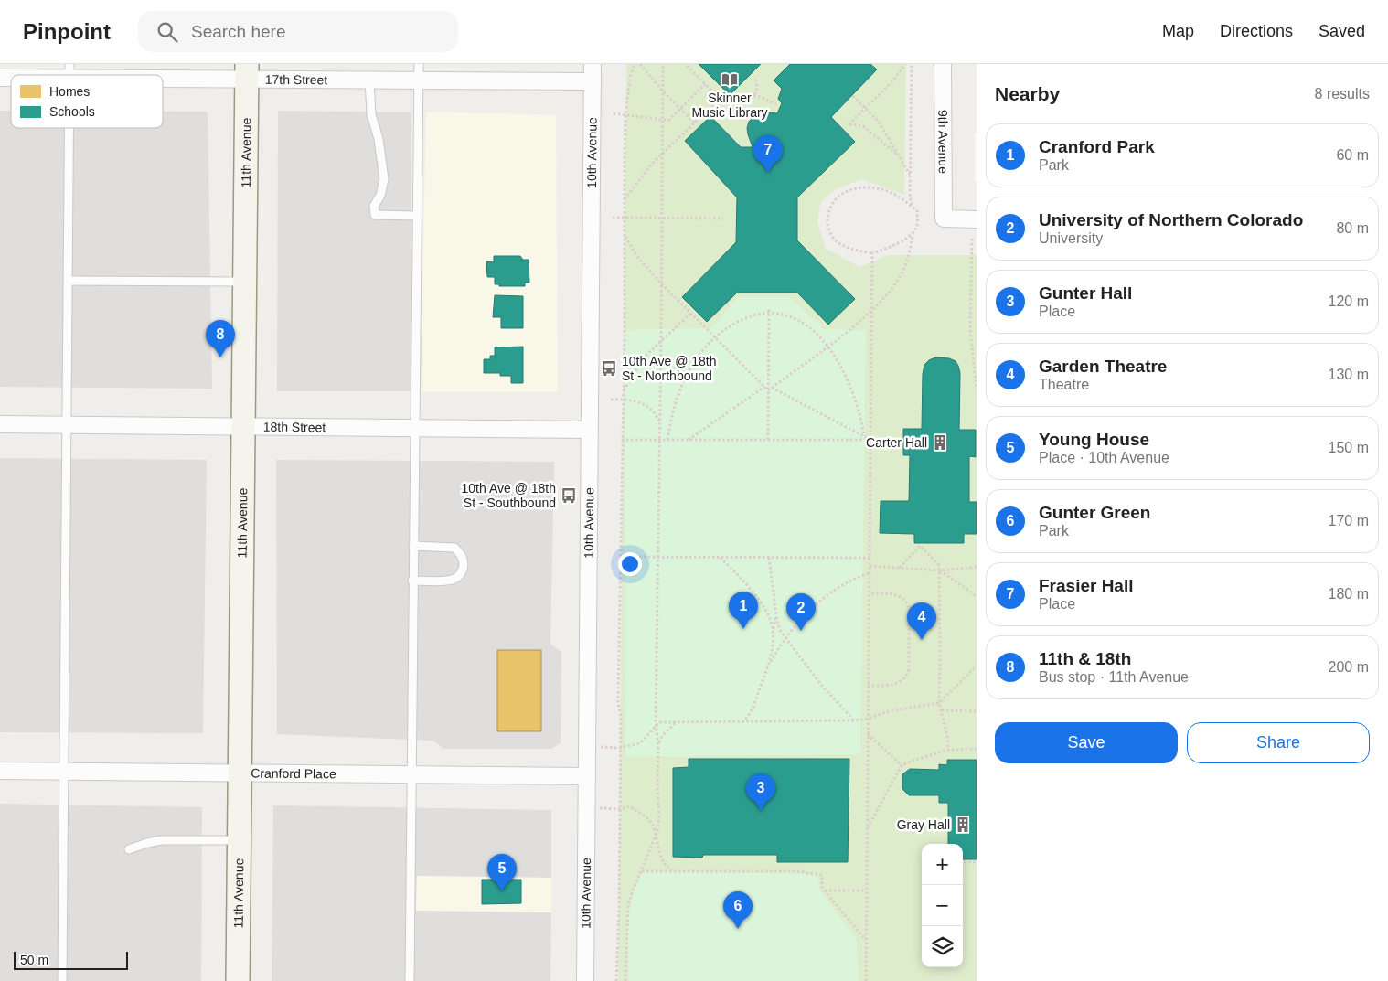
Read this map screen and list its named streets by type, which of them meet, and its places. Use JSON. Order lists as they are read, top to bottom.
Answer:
{
  "streets": {
    "main road": ["11th Avenue"],
    "street": [
      "17th Street",
      "9th Avenue",
      "10th Avenue",
      "18th Street",
      "Cranford Place"
    ]
  },
  "crossings": [
    ["17th Street", "11th Avenue"],
    ["17th Street", "10th Avenue"],
    ["11th Avenue", "18th Street"],
    ["11th Avenue", "Cranford Place"],
    ["10th Avenue", "18th Street"],
    ["10th Avenue", "Cranford Place"]
  ],
  "places": {
    "library": ["Skinner Music Library"],
    "bus stop": ["10th Ave @ 18th St - Northbound", "10th Ave @ 18th St - Southbound"],
    "building": ["Carter Hall", "Gray Hall"]
  },
  "legend": ["Homes", "Schools"],
  "scale_bar": "50 m",
  "page": {
    "header": "Pinpoint",
    "search": "Search here",
    "nav": ["Map", "Directions", "Saved"],
    "heading": ["Nearby", "8 results"],
    "list": [
      {
        "mark": "1",
        "name": "Cranford Park",
        "note": "Park",
        "value": "60 m"
      },
      {
        "mark": "2",
        "name": "University of Northern Colorado",
        "note": "University",
        "value": "80 m"
      },
      {
        "mark": "3",
        "name": "Gunter Hall",
        "note": "Place",
        "value": "120 m"
      },
      {
        "mark": "4",
        "name": "Garden Theatre",
        "note": "Theatre",
        "value": "130 m"
      },
      {
        "mark": "5",
        "name": "Young House",
        "note": "Place · 10th Avenue",
        "value": "150 m"
      },
      {
        "mark": "6",
        "name": "Gunter Green",
        "note": "Park",
        "value": "170 m"
      },
      {
        "mark": "7",
        "name": "Frasier Hall",
        "note": "Place",
        "value": "180 m"
      },
      {
        "mark": "8",
        "name": "11th & 18th",
        "note": "Bus stop · 11th Avenue",
        "value": "200 m"
      }
    ],
    "pins": [
      "7",
      "8",
      "1",
      "2",
      "4",
      "3",
      "5",
      "6"
    ],
    "buttons": ["Save", "Share"],
    "map_buttons": ["+", "−"],
    "scale": "50 m"
  }
}
